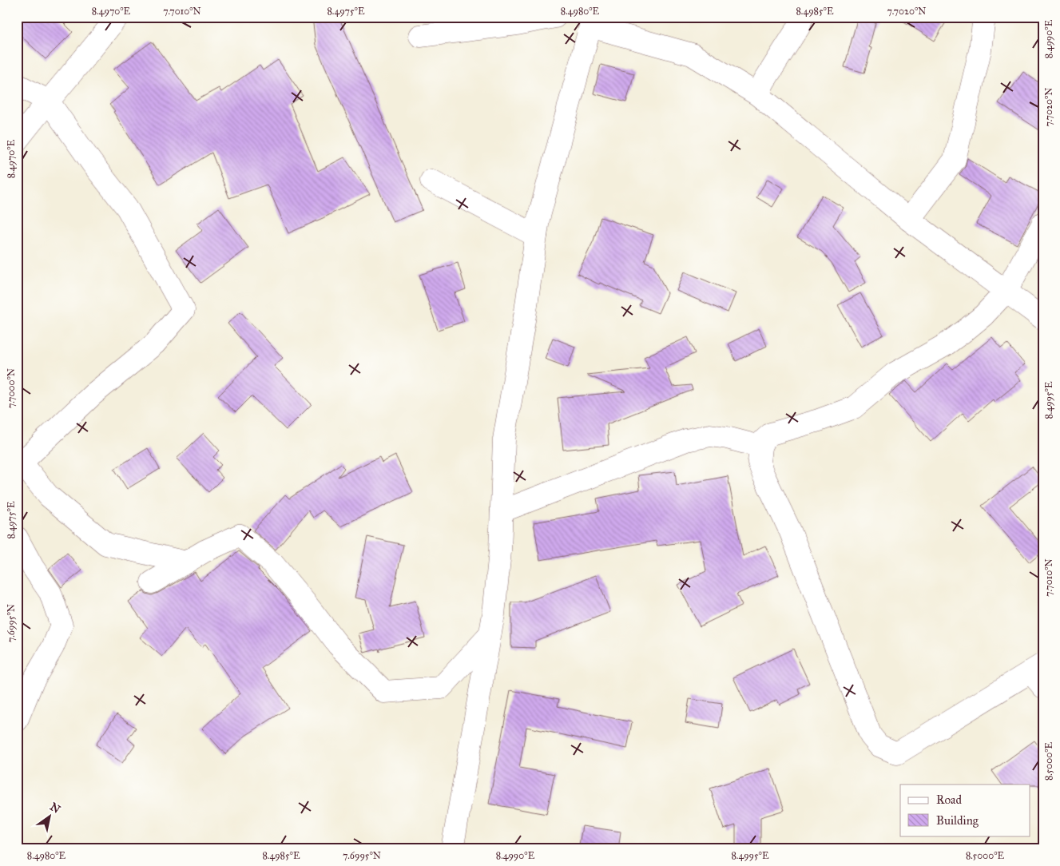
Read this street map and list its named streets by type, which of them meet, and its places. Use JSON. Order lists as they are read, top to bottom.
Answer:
{
  "legend": ["Road", "Building"],
  "north": "top right",
  "coordinates": [
    "8.4970°E",
    "7.7010°N",
    "8.4975°E",
    "8.4980°E",
    "8.4985°E",
    "7.7020°N",
    "8.4990°E",
    "7.7000°N",
    "8.4995°E",
    "7.6995°N",
    "8.5000°E"
  ]
}
